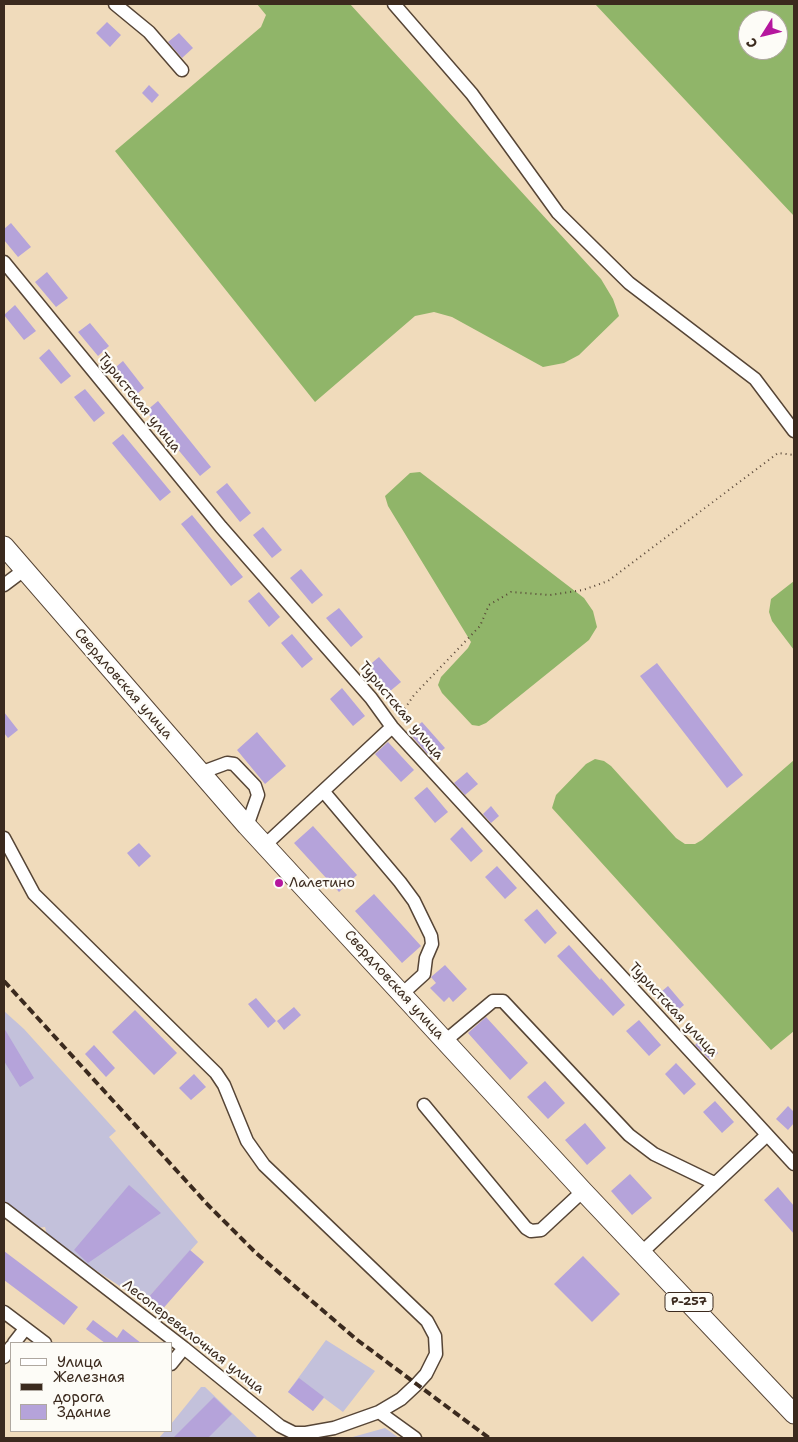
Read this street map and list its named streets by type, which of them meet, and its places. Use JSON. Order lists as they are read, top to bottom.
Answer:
{
  "streets": {
    "highway": ["Свердловская улица", "Р-257"],
    "street": ["Туристская улица", "Лесоперевалочная улица"]
  },
  "places": ["Лалетино"],
  "legend": ["Улица", "Железная дорога", "Здание"],
  "north": "bottom left"
}
